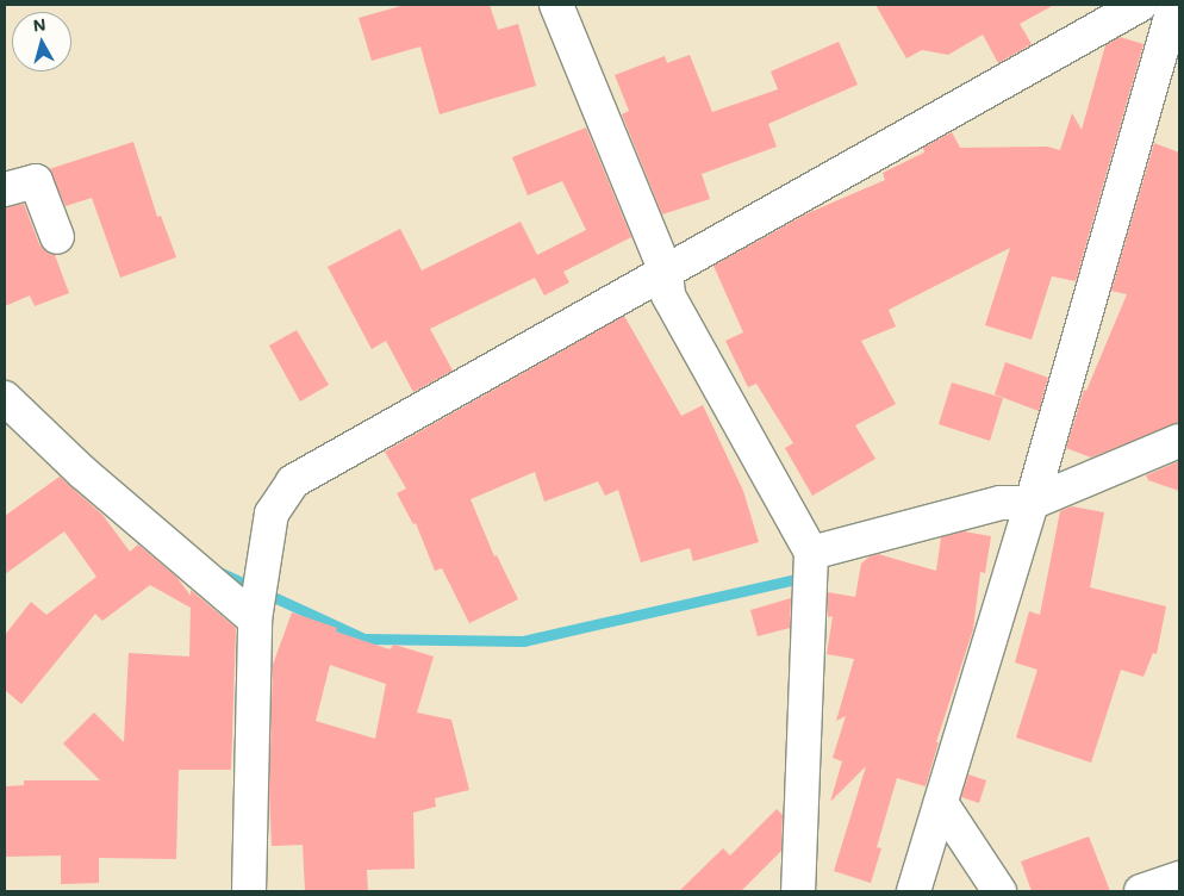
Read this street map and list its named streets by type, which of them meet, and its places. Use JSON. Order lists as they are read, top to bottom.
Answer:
{
  "north": "top"
}
